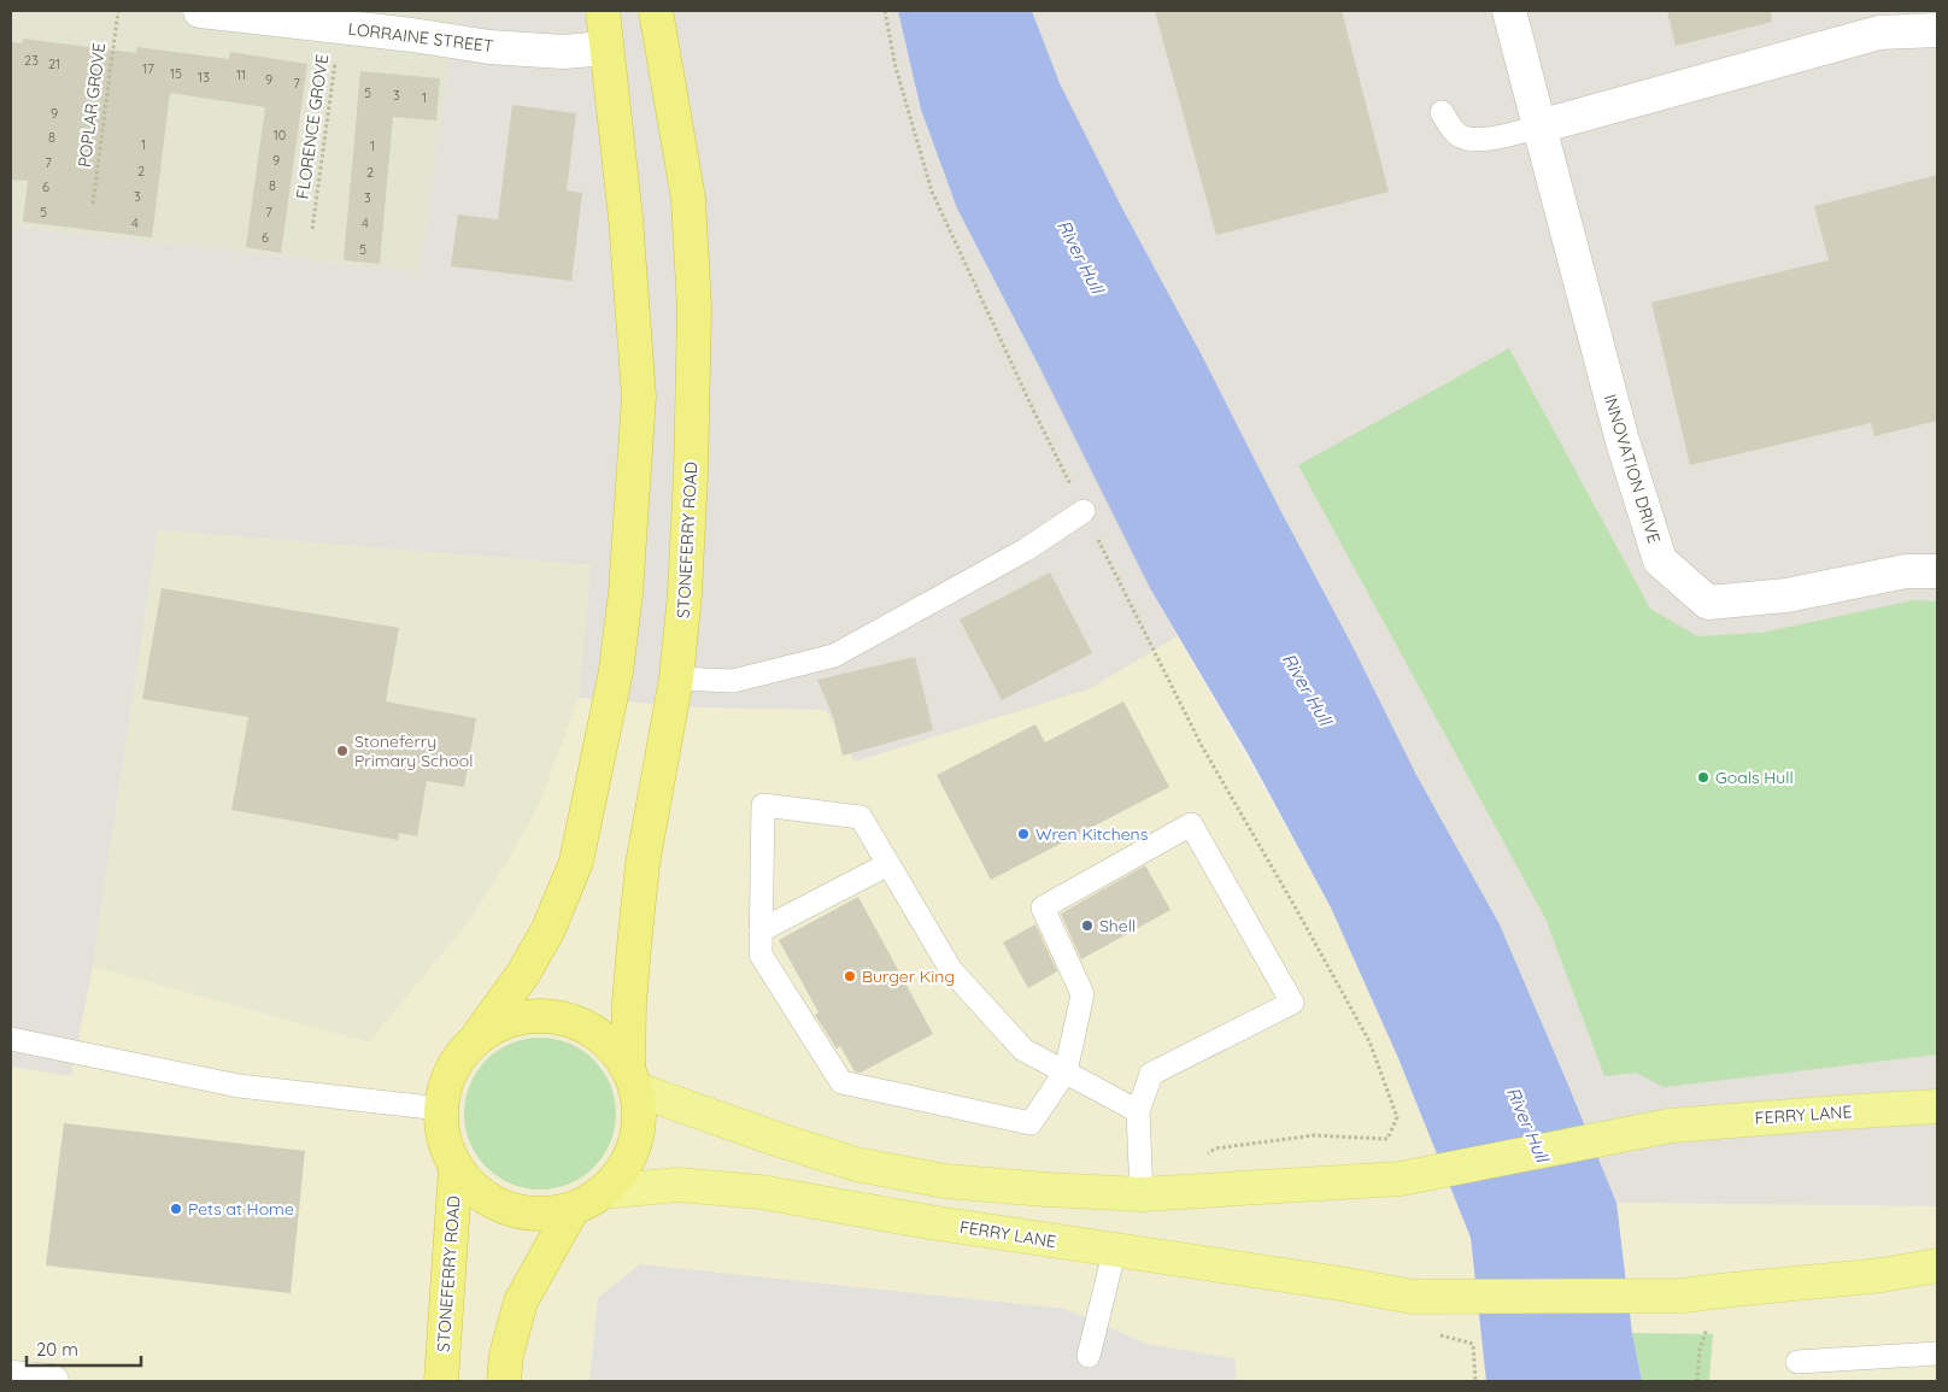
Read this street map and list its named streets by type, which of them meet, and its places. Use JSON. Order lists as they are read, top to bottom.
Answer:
{
  "streets": {
    "highway": ["STONEFERRY ROAD"],
    "main road": ["FERRY LANE"],
    "street": ["LORRAINE STREET", "INNOVATION DRIVE"],
    "path": ["POPLAR GROVE", "FLORENCE GROVE"]
  },
  "crossings": [
    ["LORRAINE STREET", "FLORENCE GROVE"],
    ["STONEFERRY ROAD", "FERRY LANE"]
  ],
  "water": ["River Hull"],
  "places": [
    "Stoneferry Primary School",
    "Goals Hull",
    "Wren Kitchens",
    "Shell",
    "Burger King",
    "Pets at Home"
  ],
  "house_numbers": [
    "23",
    "21",
    "17",
    "15",
    "11",
    "13",
    "9",
    "7",
    "5",
    "3",
    "1",
    "9",
    "10",
    "8",
    "1",
    "1",
    "9",
    "7",
    "2",
    "2",
    "8",
    "6",
    "3",
    "3",
    "5",
    "7",
    "4",
    "4",
    "6",
    "5"
  ],
  "scale_bar": "20 m"
}
